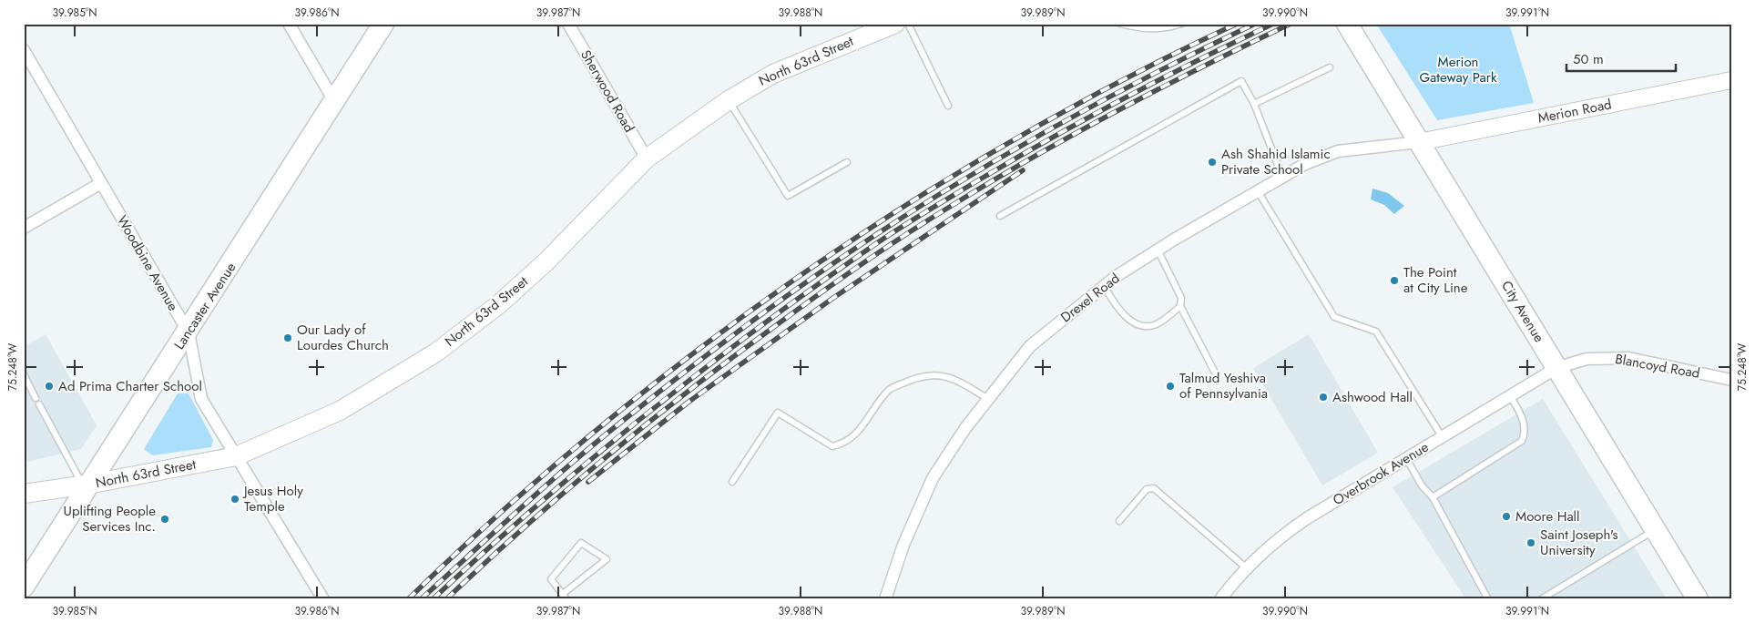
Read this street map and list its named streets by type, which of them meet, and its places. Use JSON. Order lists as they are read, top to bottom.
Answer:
{
  "streets": {
    "highway": ["Lancaster Avenue", "City Avenue"],
    "main road": ["North 63rd Street"],
    "street": [
      "Sherwood Road",
      "Merion Road",
      "Woodbine Avenue",
      "Drexel Road",
      "Blancoyd Road",
      "Overbrook Avenue"
    ]
  },
  "crossings": [
    ["North 63rd Street", "Sherwood Road"],
    ["North 63rd Street", "Woodbine Avenue"],
    ["North 63rd Street", "Lancaster Avenue"],
    ["Merion Road", "Drexel Road"],
    ["Merion Road", "City Avenue"],
    ["Woodbine Avenue", "Lancaster Avenue"],
    ["Drexel Road", "City Avenue"],
    ["City Avenue", "Blancoyd Road"],
    ["City Avenue", "Overbrook Avenue"],
    ["Blancoyd Road", "Overbrook Avenue"]
  ],
  "parks": ["Merion Gateway Park"],
  "places": [
    "Ash Shahid Islamic Private School",
    "The Point at City Line",
    "Our Lady of Lourdes Church",
    "Ad Prima Charter School",
    "Talmud Yeshiva of Pennsylvania",
    "Ashwood Hall",
    "Jesus Holy Temple",
    "Moore Hall",
    "Uplifting People Services Inc.",
    "Saint Joseph's University"
  ],
  "scale_bar": "50 m",
  "coordinates": [
    "39.985°N",
    "39.986°N",
    "39.987°N",
    "39.988°N",
    "39.989°N",
    "39.990°N",
    "39.991°N",
    "75.248°W"
  ]
}
